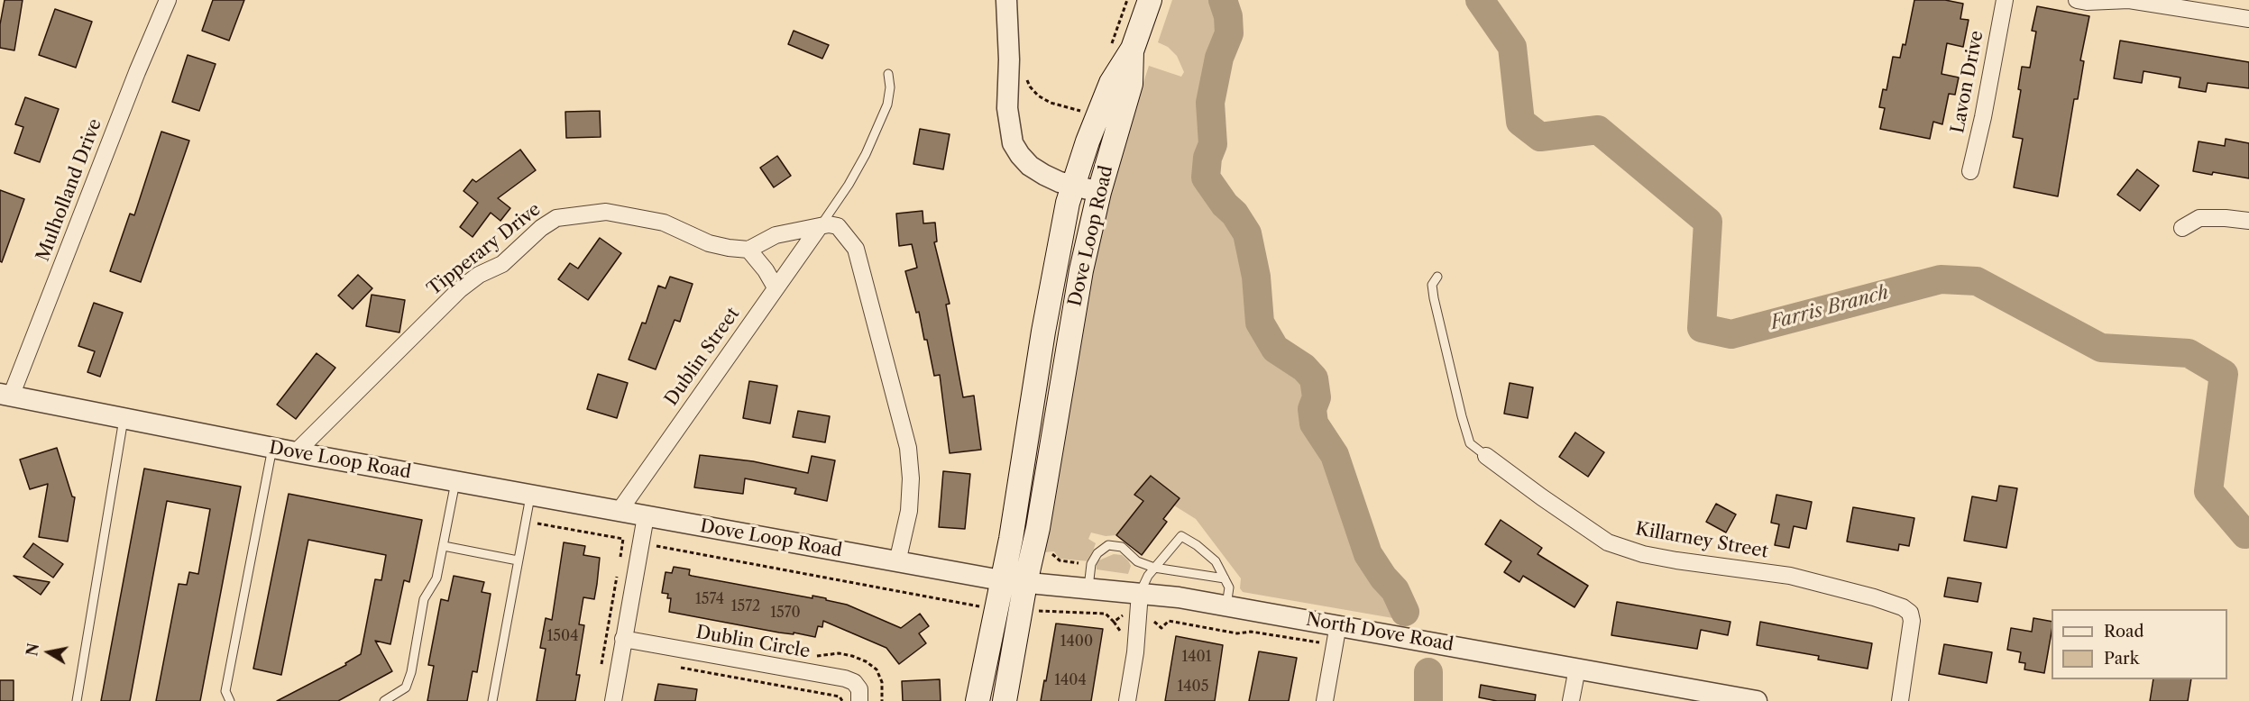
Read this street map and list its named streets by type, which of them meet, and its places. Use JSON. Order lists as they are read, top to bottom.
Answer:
{
  "streets": {
    "main road": ["Dove Loop Road"],
    "street": [
      "Lavon Drive",
      "Mulholland Drive",
      "Tipperary Drive",
      "Dublin Street",
      "Killarney Street",
      "North Dove Road",
      "Dublin Circle"
    ]
  },
  "crossings": [
    ["Mulholland Drive", "Dove Loop Road"],
    ["Dove Loop Road", "Tipperary Drive"],
    ["Dove Loop Road", "Dublin Street"],
    ["Dove Loop Road", "North Dove Road"]
  ],
  "water": ["Farris Branch"],
  "house_numbers": [
    "1574",
    "1572",
    "1570",
    "1504",
    "1400",
    "1401",
    "1404",
    "1405"
  ],
  "legend": ["Road", "Park"],
  "north": "left"
}
